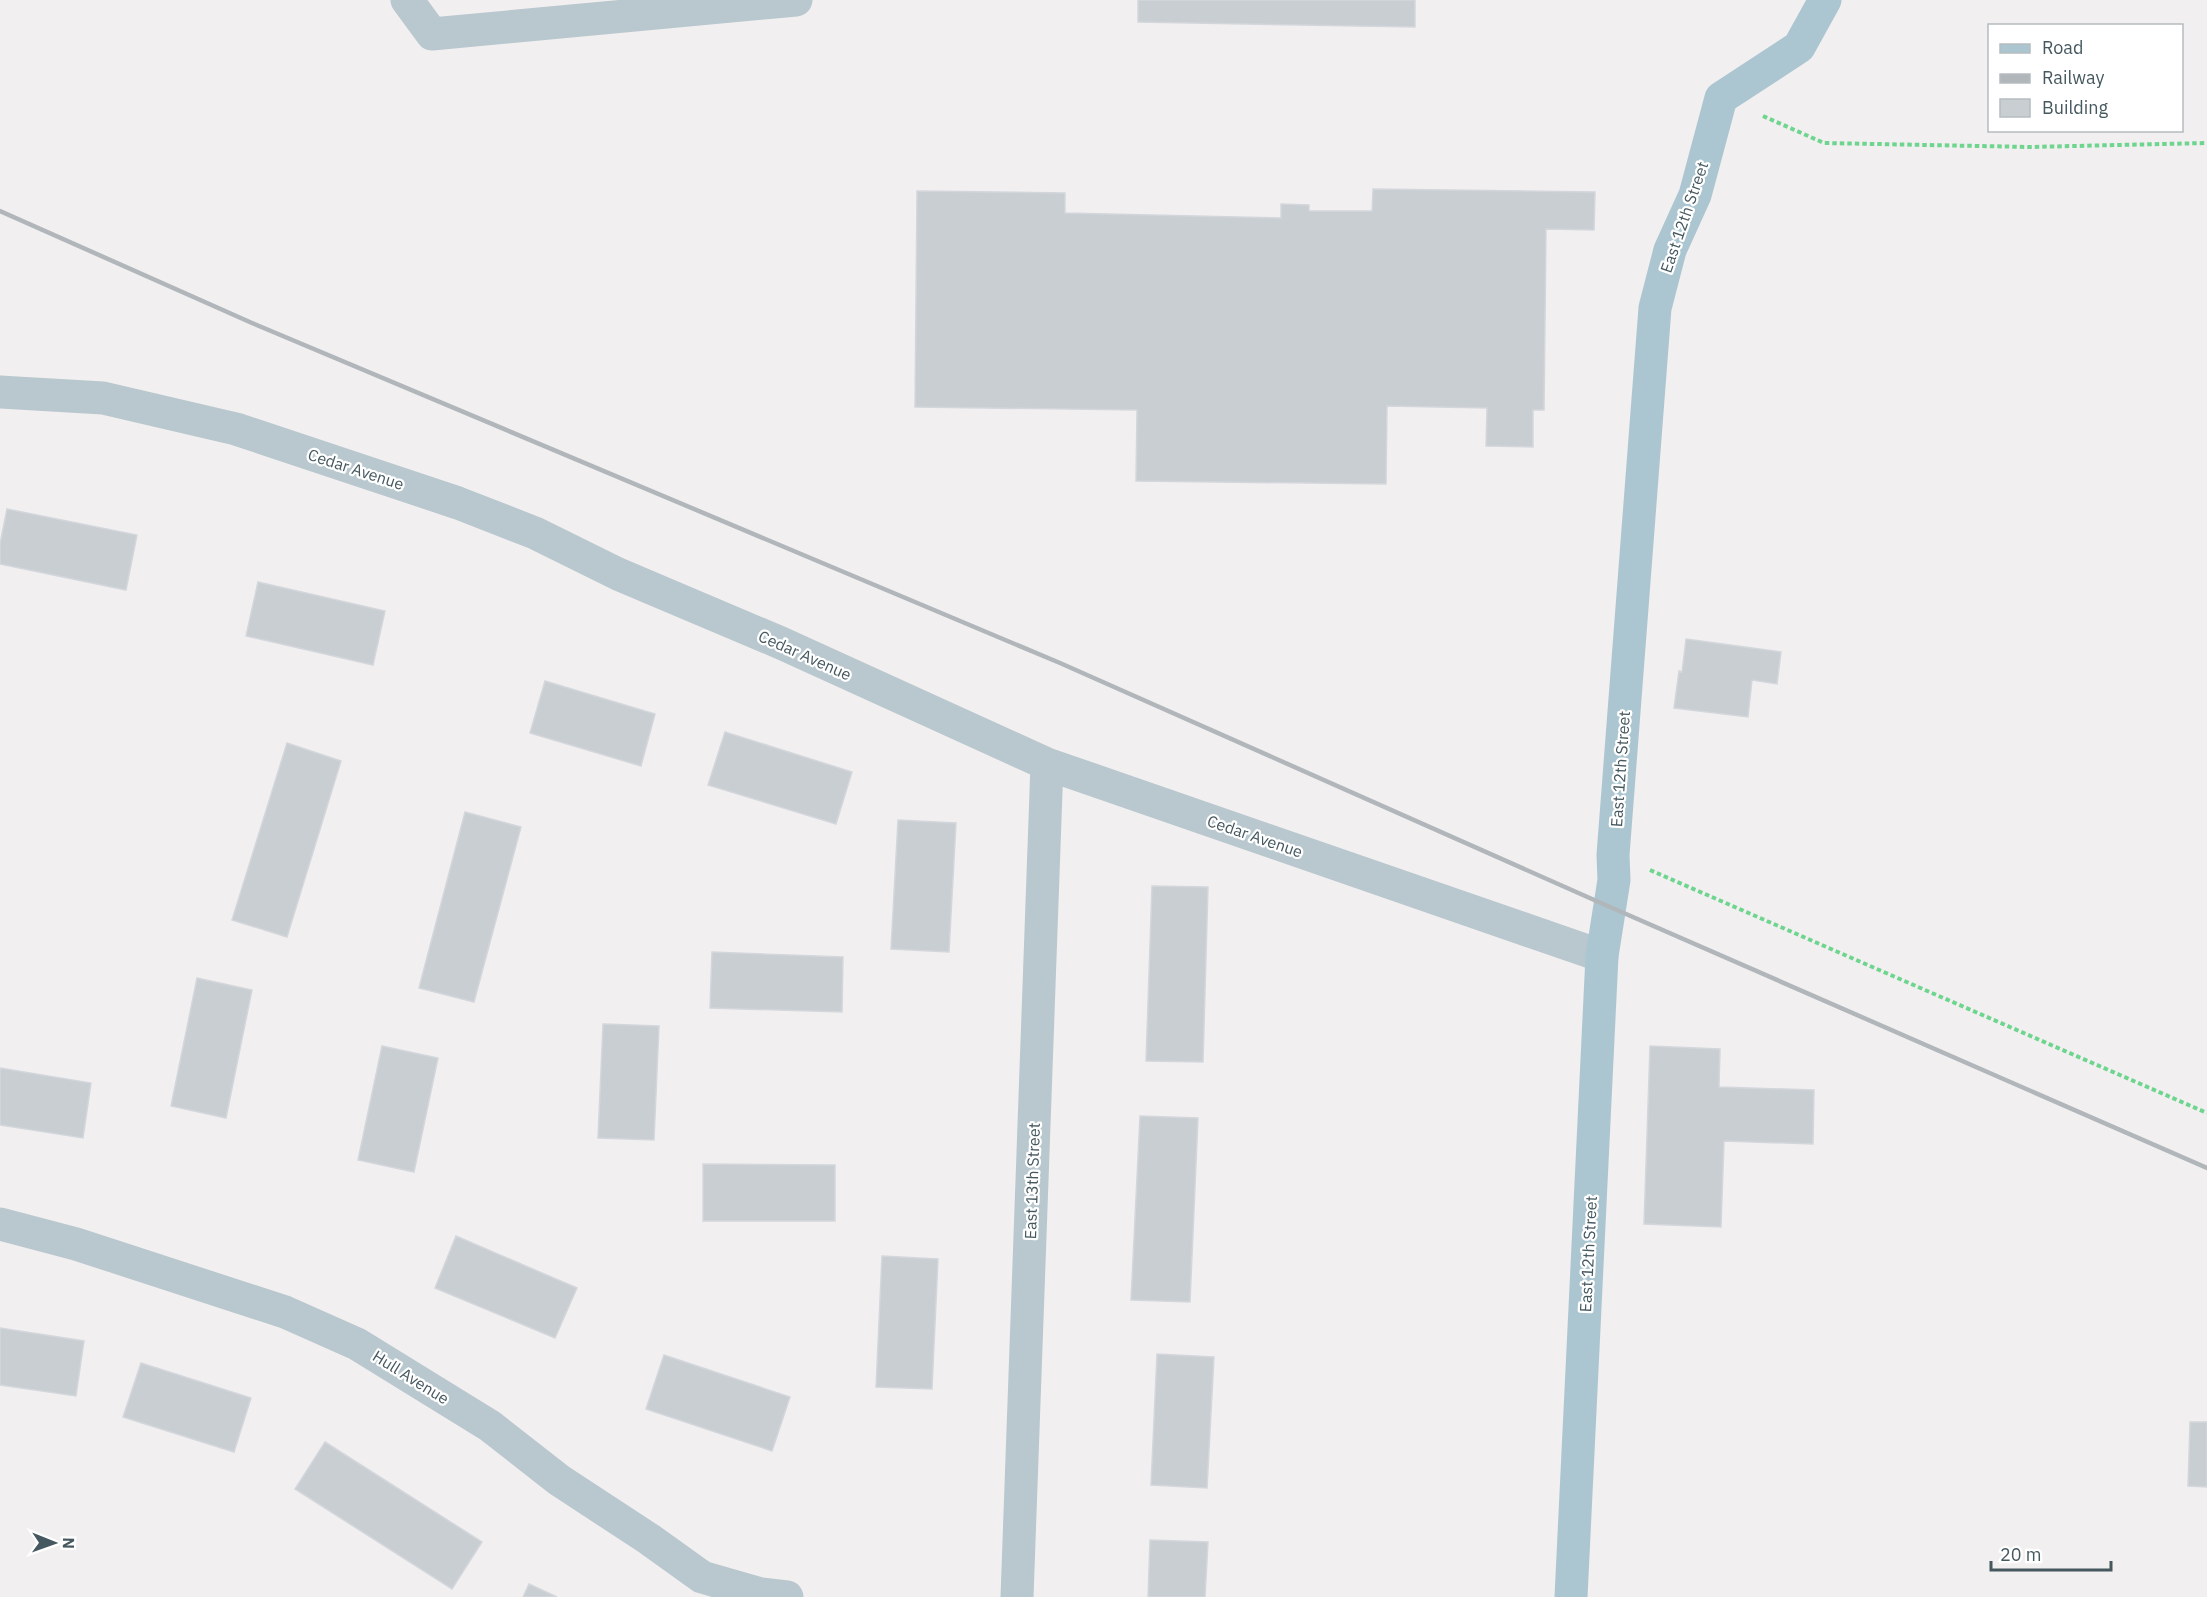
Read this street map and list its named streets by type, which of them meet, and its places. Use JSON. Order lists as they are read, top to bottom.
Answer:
{
  "streets": {
    "main road": ["East 12th Street"],
    "street": ["Cedar Avenue", "East 13th Street", "Hull Avenue"]
  },
  "crossings": [
    ["East 12th Street", "Cedar Avenue"],
    ["Cedar Avenue", "East 13th Street"]
  ],
  "legend": ["Road", "Railway", "Building"],
  "scale_bar": "20 m",
  "north": "right"
}
